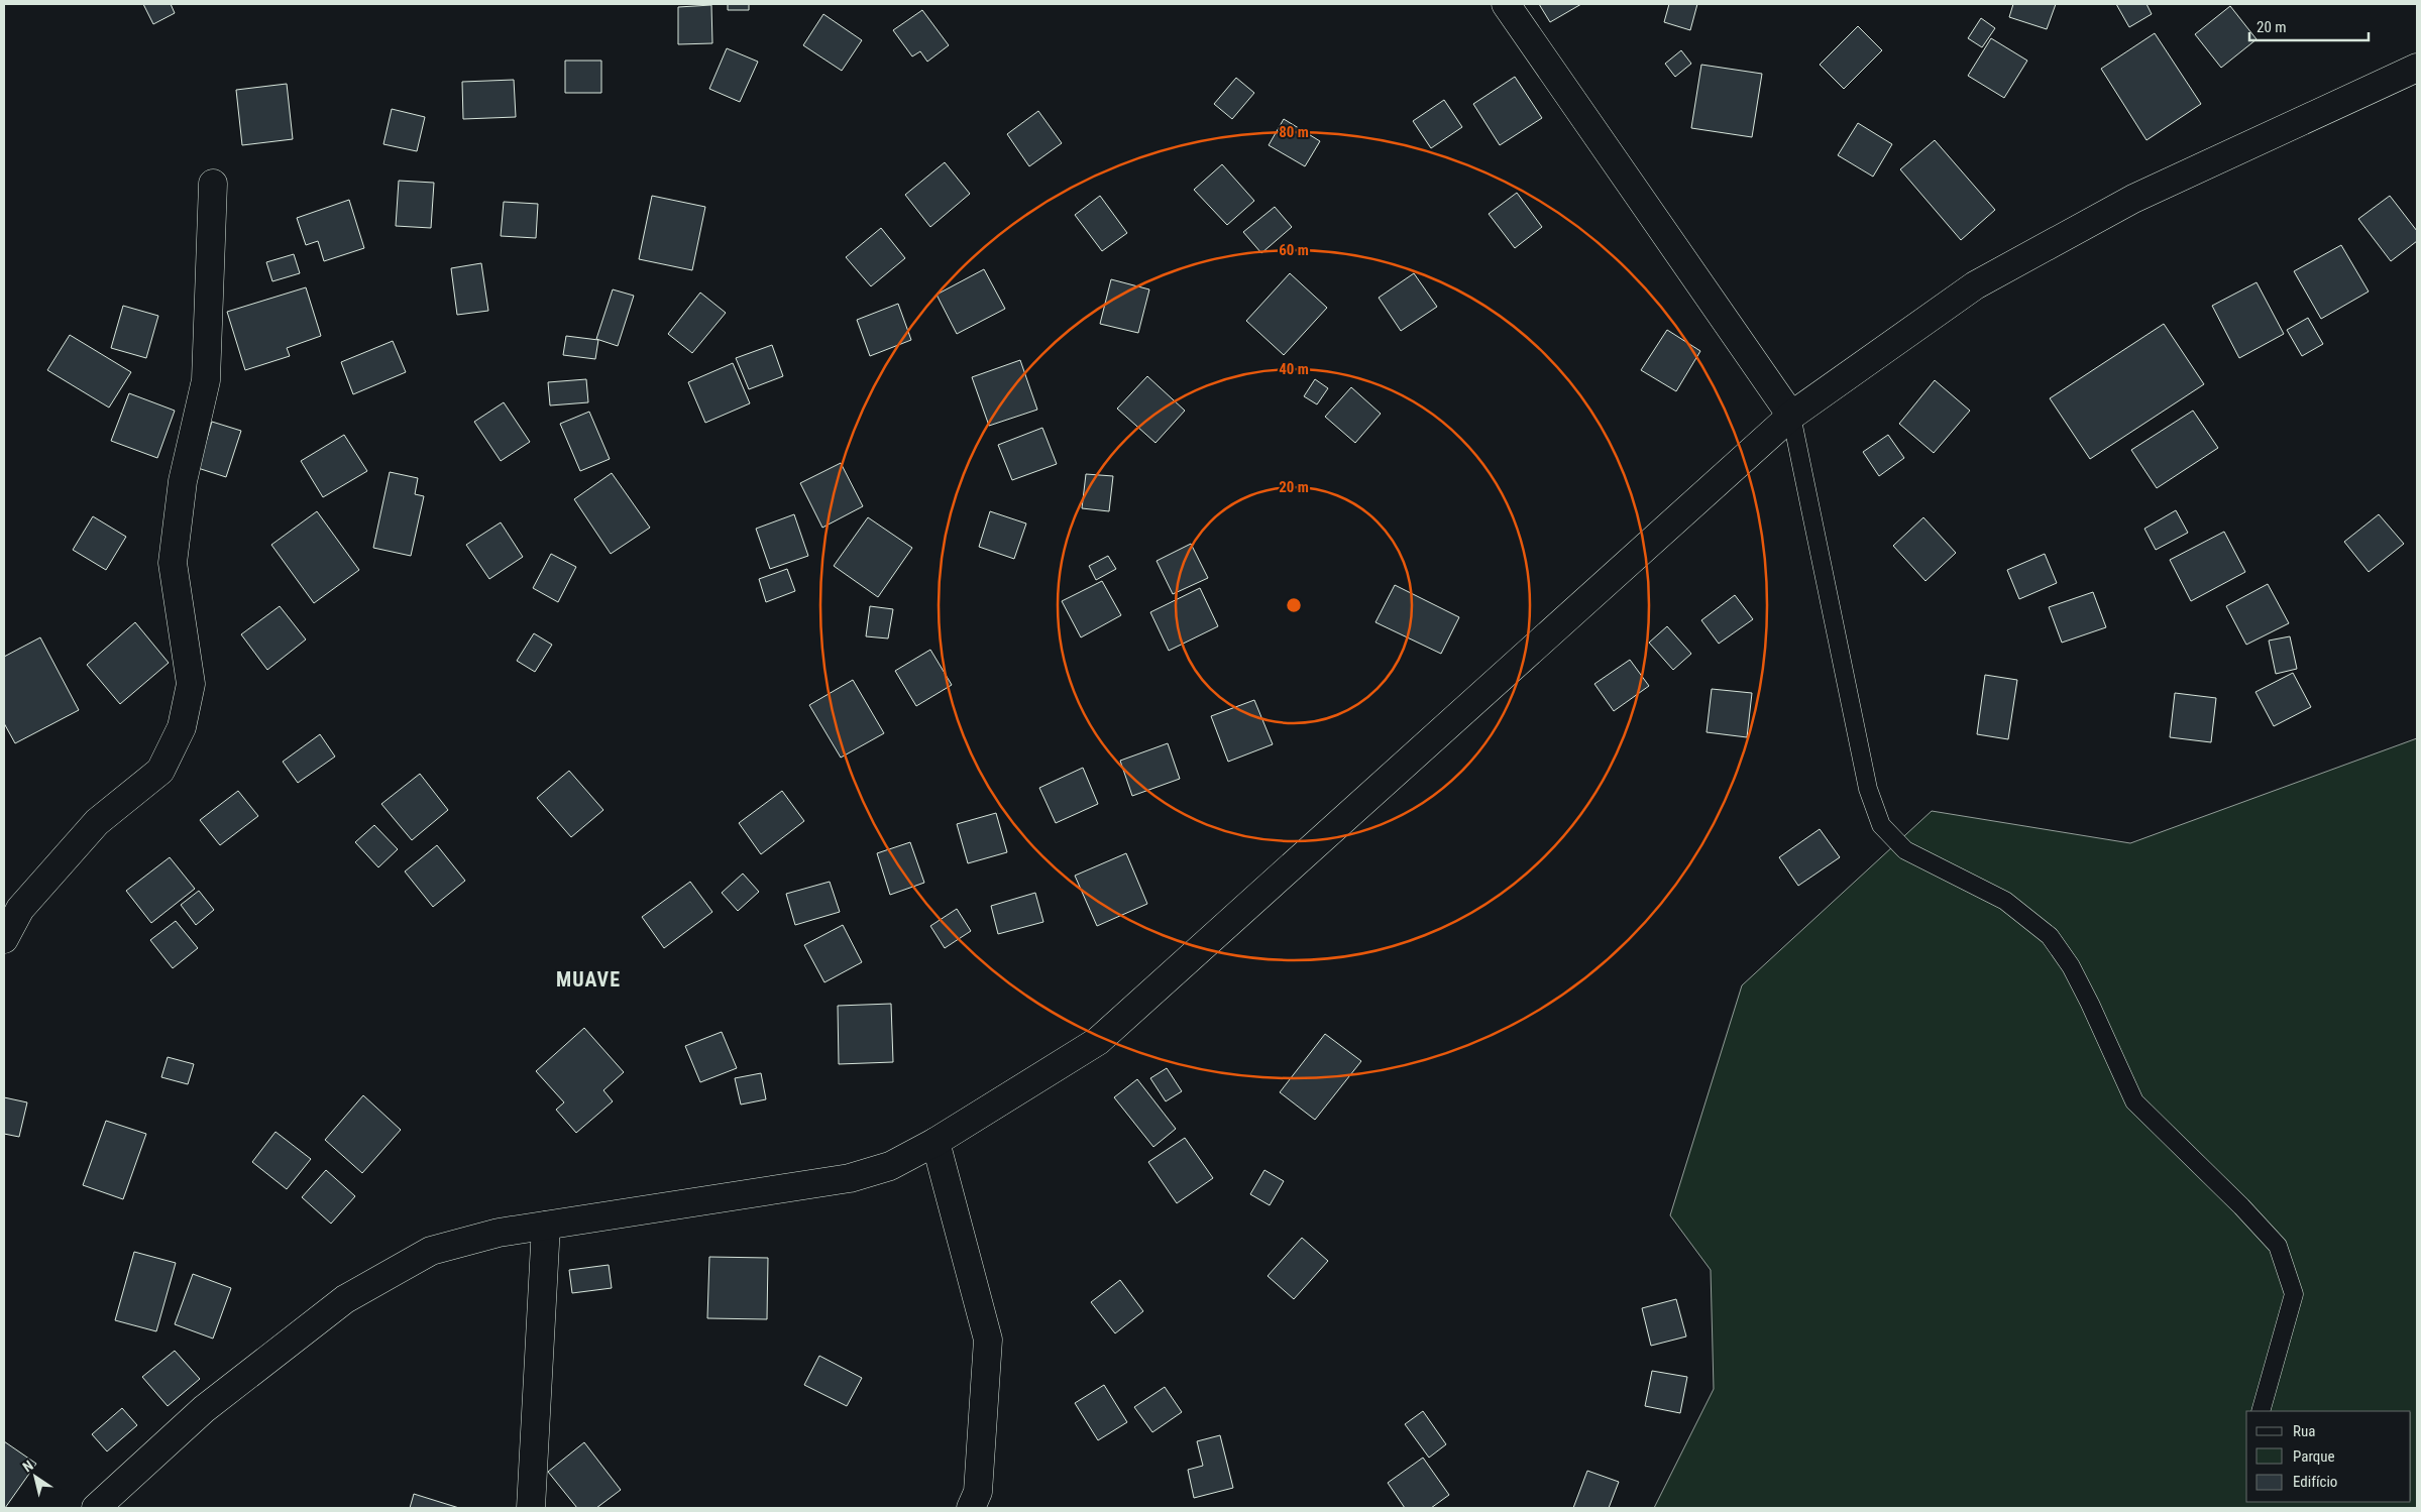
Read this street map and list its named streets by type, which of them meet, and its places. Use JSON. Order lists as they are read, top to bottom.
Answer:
{
  "districts": ["MUAVE"],
  "legend": ["Rua", "Parque", "Edifício"],
  "scale_bar": "20 m",
  "north": "top left",
  "rings": [
    "80 m",
    "60 m",
    "40 m",
    "20 m"
  ]
}
